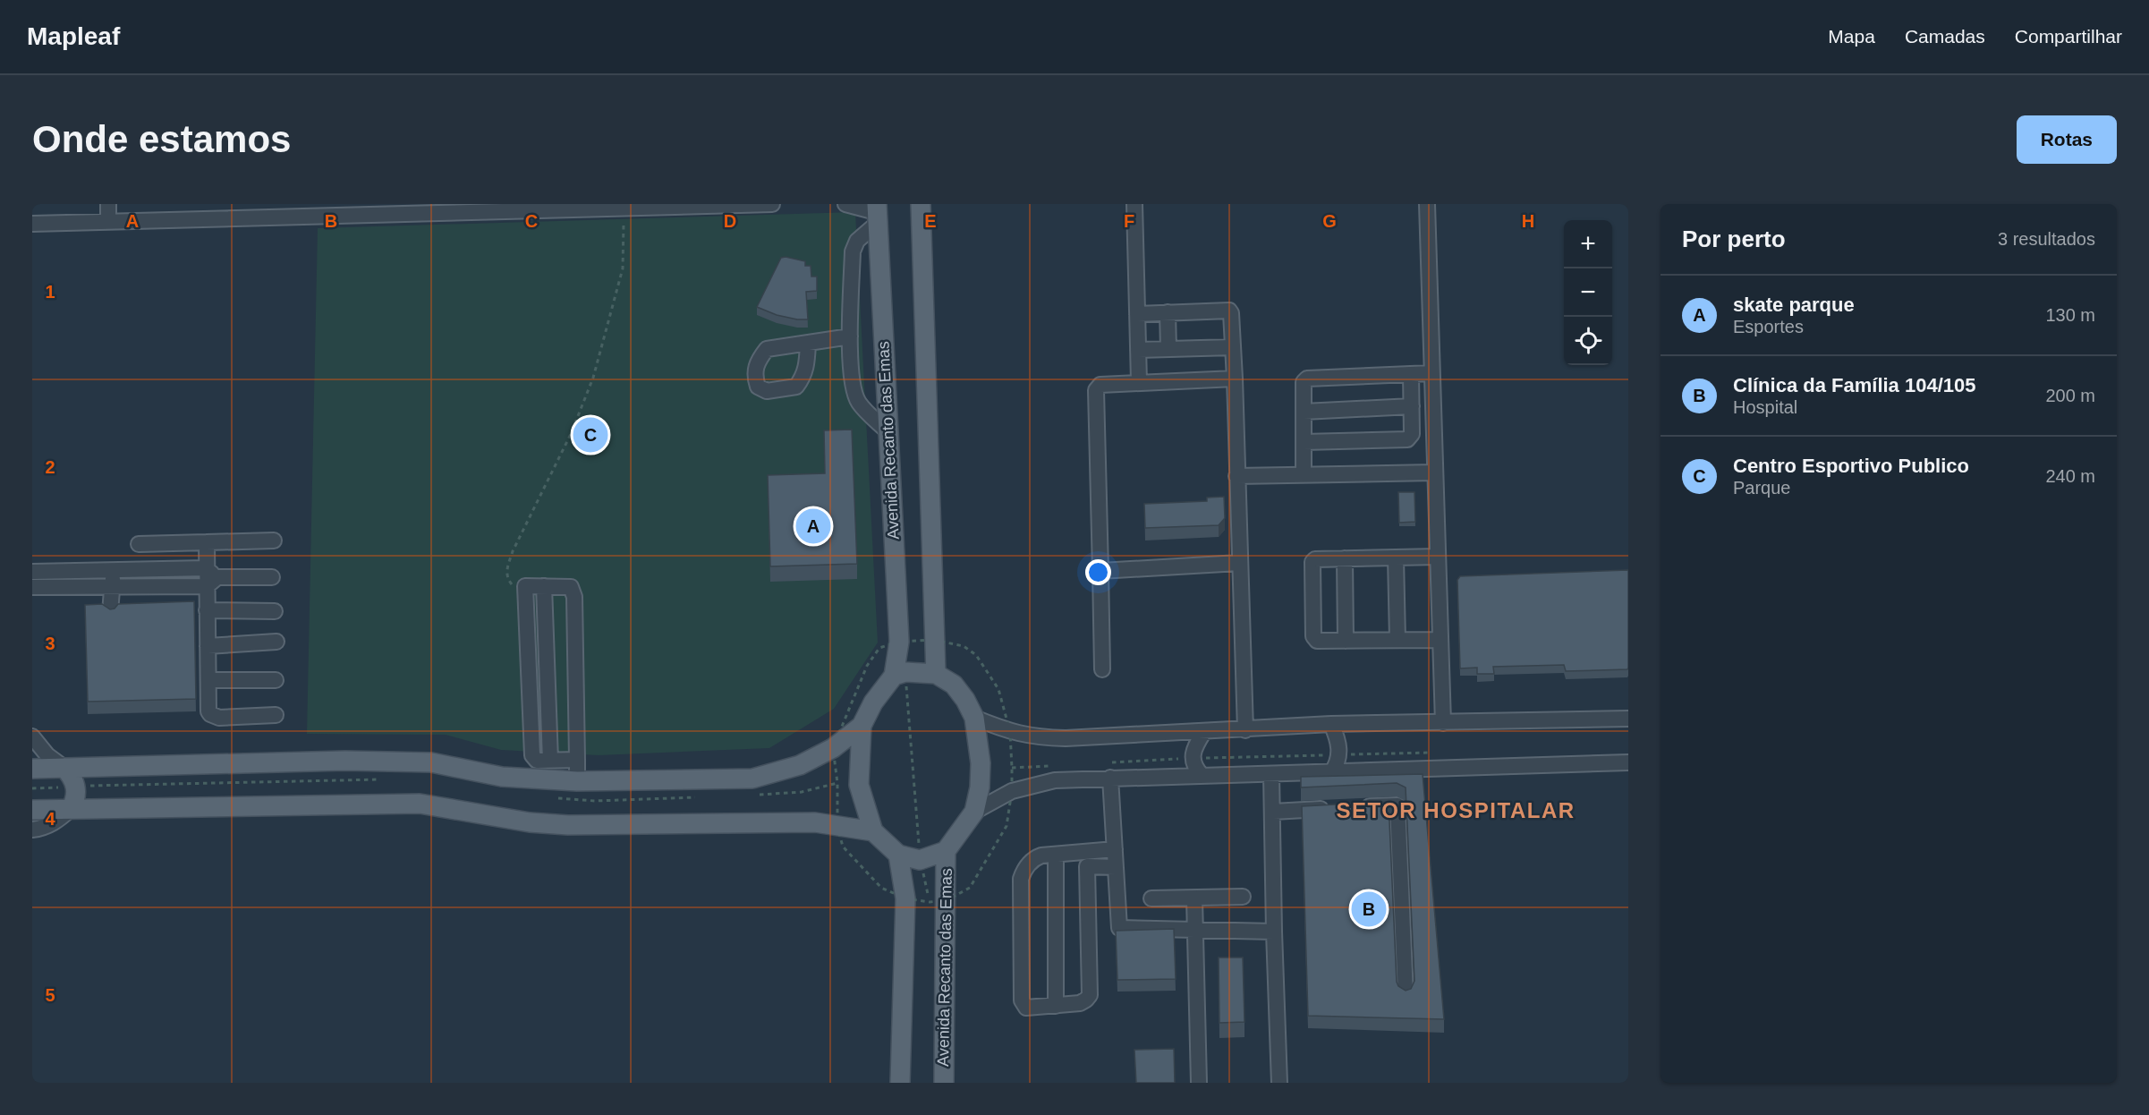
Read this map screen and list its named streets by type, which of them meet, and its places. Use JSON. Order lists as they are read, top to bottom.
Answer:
{
  "streets": {
    "main road": ["Avenida Recanto das Emas"]
  },
  "districts": ["SETOR HOSPITALAR"],
  "page": {
    "header": "Mapleaf",
    "nav": ["Mapa", "Camadas", "Compartilhar"],
    "buttons": "Rotas",
    "title": "Onde estamos",
    "heading": ["Por perto", "3 resultados"],
    "map_buttons": ["+", "−"],
    "list": [
      {
        "mark": "A",
        "name": "skate parque",
        "note": "Esportes",
        "value": "130 m"
      },
      {
        "mark": "B",
        "name": "Clínica da Família 104/105",
        "note": "Hospital",
        "value": "200 m"
      },
      {
        "mark": "C",
        "name": "Centro Esportivo Publico",
        "note": "Parque",
        "value": "240 m"
      }
    ],
    "pins": ["C", "A", "B"]
  },
  "grid": {
    "columns": [
      "A",
      "B",
      "C",
      "D",
      "E",
      "F",
      "G",
      "H"
    ],
    "rows": [
      "1",
      "2",
      "3",
      "4",
      "5"
    ]
  }
}
